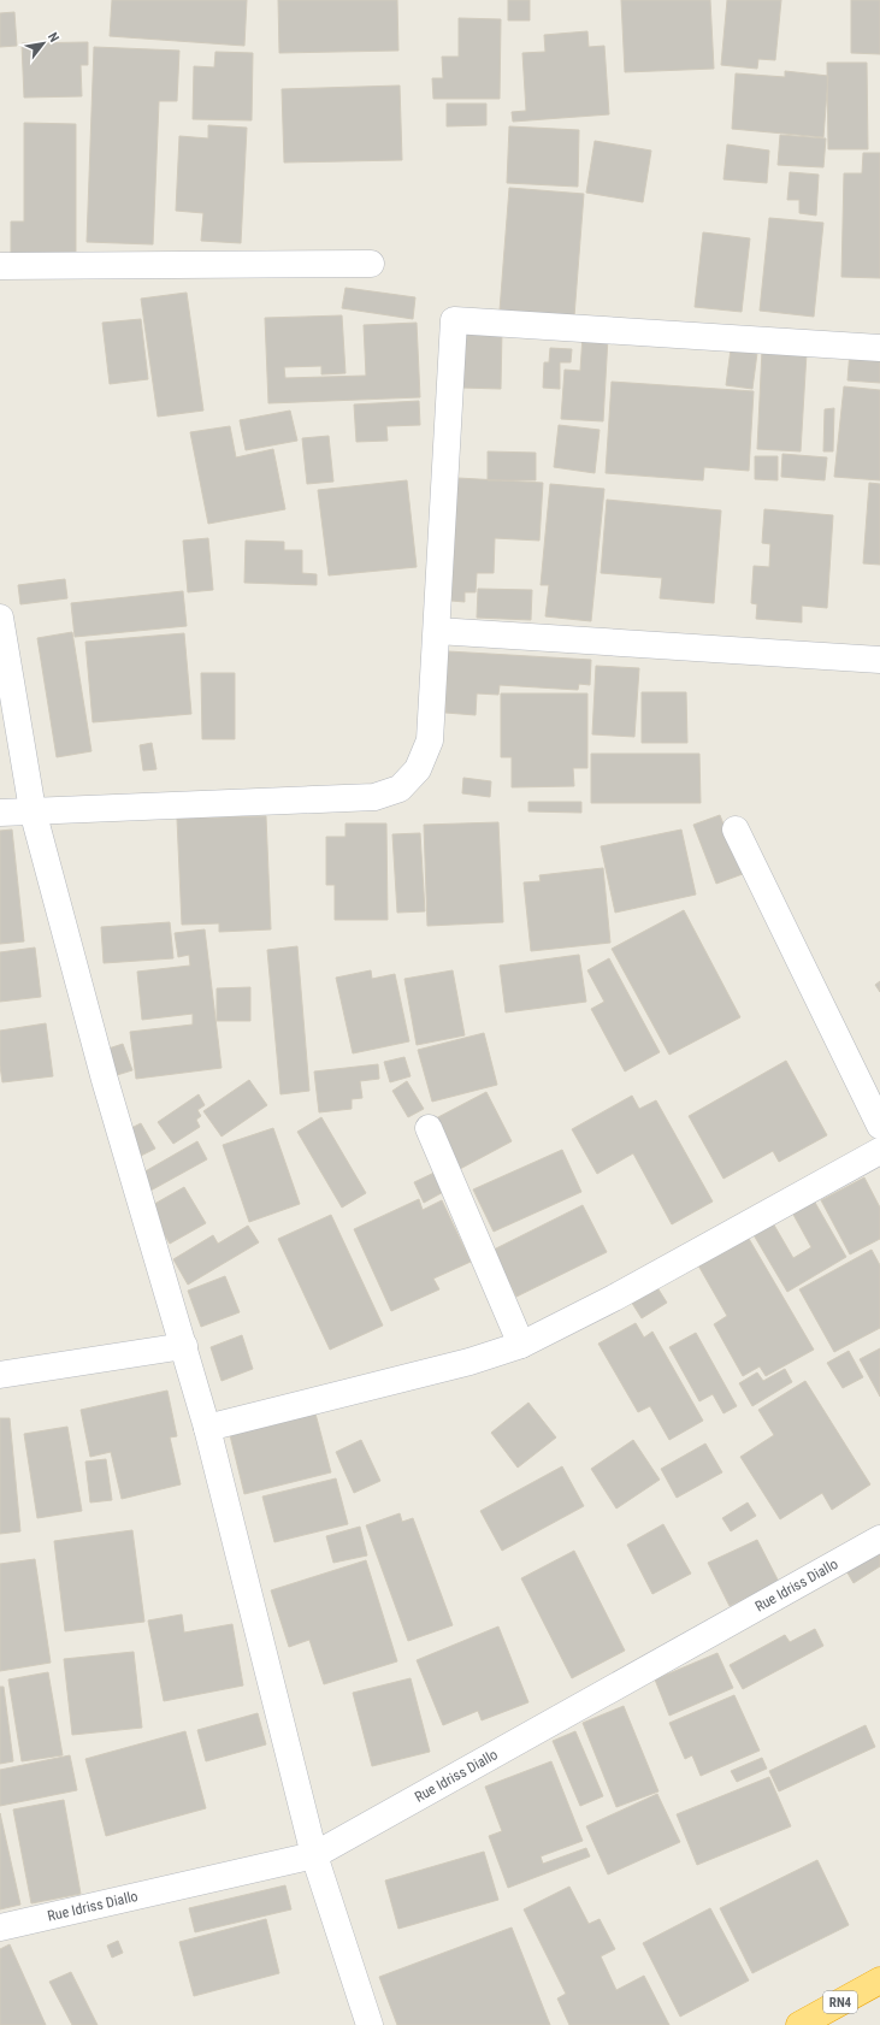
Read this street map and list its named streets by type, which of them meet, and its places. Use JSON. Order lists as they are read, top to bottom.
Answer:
{
  "streets": {
    "highway": ["RN4"],
    "street": ["Rue Idriss Diallo"]
  },
  "north": "top right"
}
